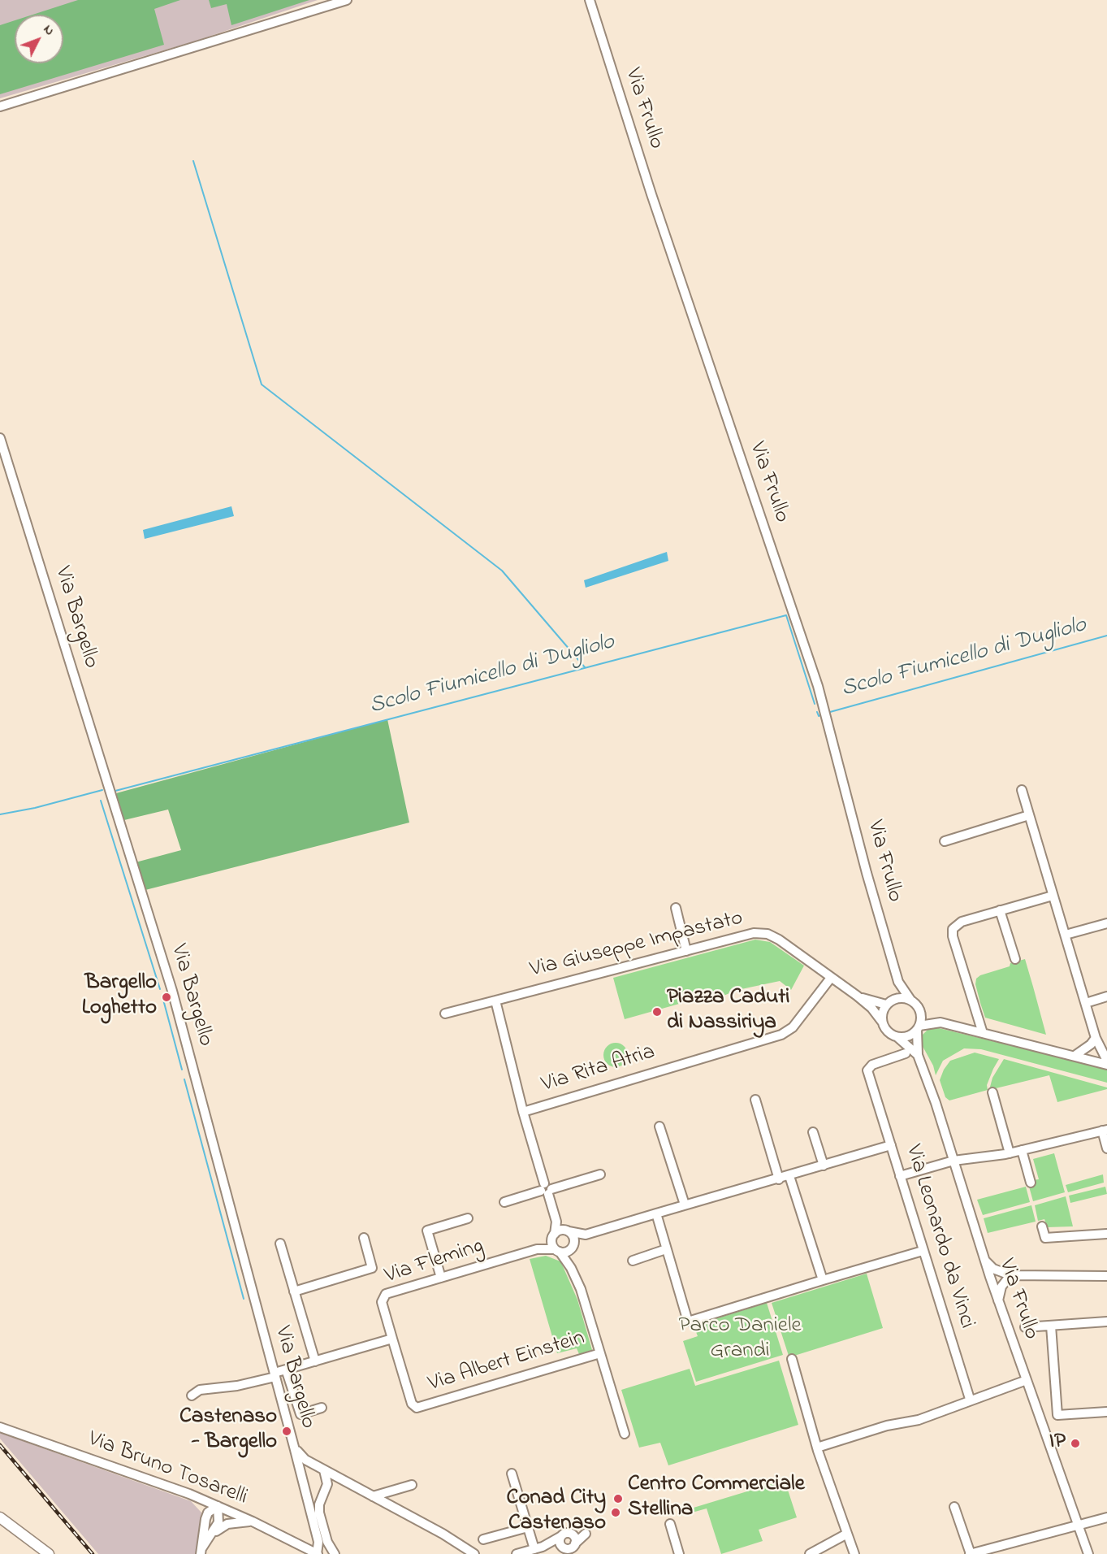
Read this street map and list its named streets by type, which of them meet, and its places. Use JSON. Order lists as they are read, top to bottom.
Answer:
{
  "streets": {
    "street": [
      "Via Frullo",
      "Via Bargello",
      "Via Giuseppe Impastato",
      "Via Rita Atria",
      "Via Leonardo da Vinci",
      "Via Fleming",
      "Via Albert Einstein",
      "Via Bruno Tosarelli"
    ]
  },
  "crossings": [
    ["Via Frullo", "Via Giuseppe Impastato"],
    ["Via Bargello", "Via Bruno Tosarelli"],
    ["Via Giuseppe Impastato", "Via Rita Atria"],
    ["Via Fleming", "Via Albert Einstein"]
  ],
  "water": ["Scolo Fiumicello di Dugliolo"],
  "parks": ["Parco Daniele Grandi"],
  "places": [
    "Bargello Loghetto",
    "Piazza Caduti di Nassiriya",
    "Castenaso - Bargello",
    "IP",
    "Centro Commerciale Stellina",
    "Conad City Castenaso"
  ],
  "north": "top right"
}
